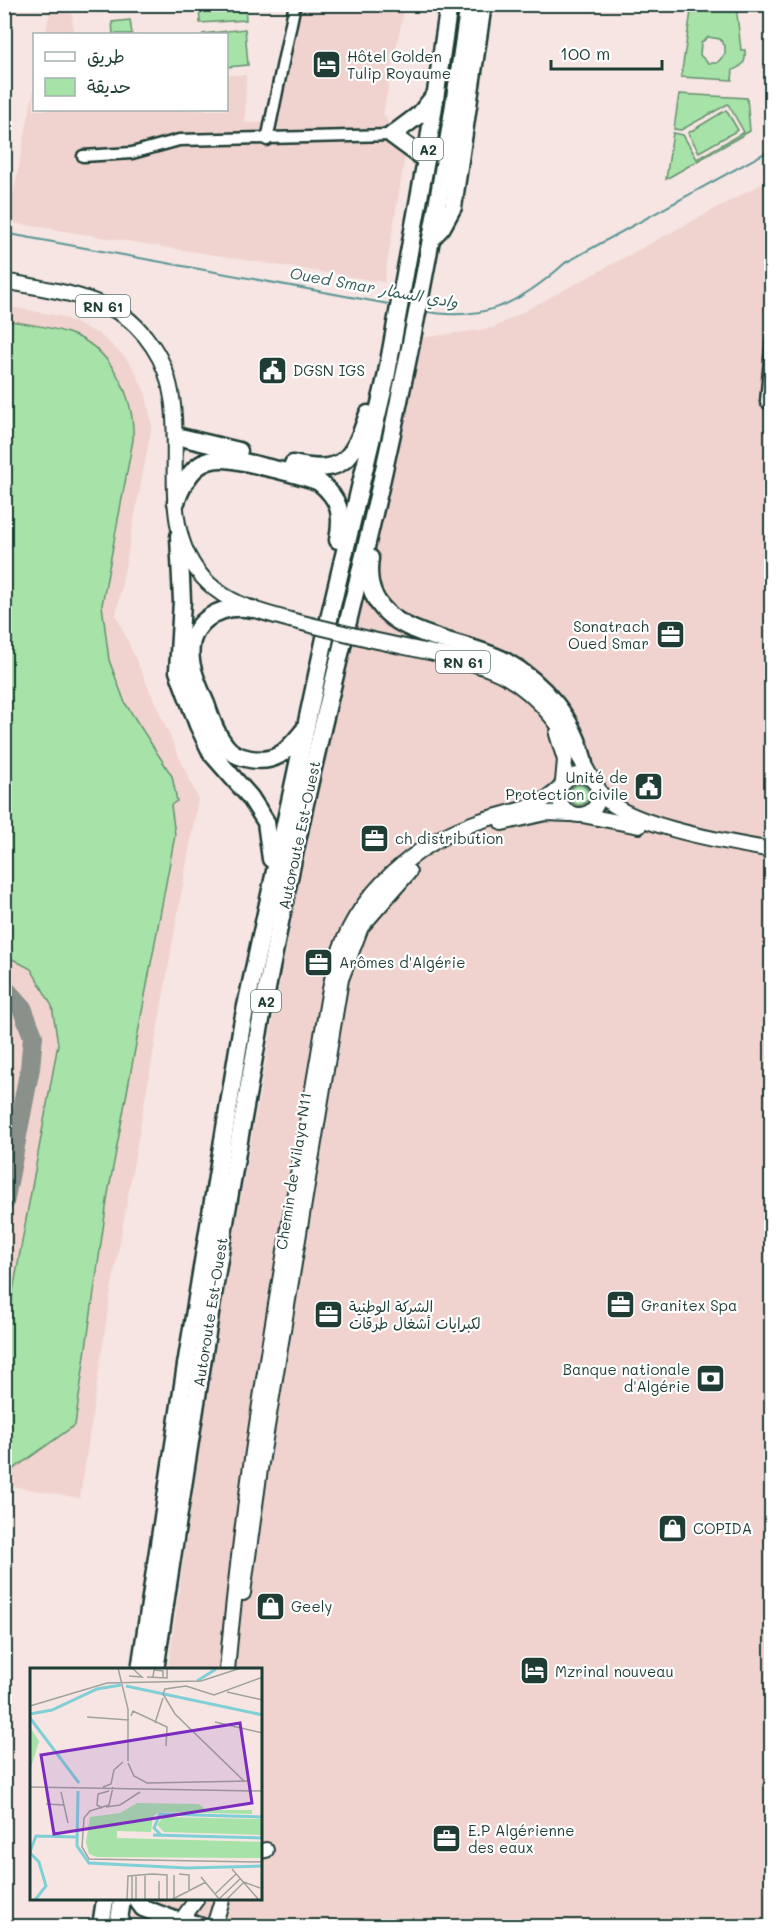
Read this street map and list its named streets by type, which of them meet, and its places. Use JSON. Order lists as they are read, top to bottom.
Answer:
{
  "streets": {
    "highway": ["A2", "Autoroute Est-Ouest"],
    "main road": ["RN 61", "Chemin de Wilaya N11"]
  },
  "crossings": [
    ["RN 61", "Chemin de Wilaya N11"]
  ],
  "water": ["Oued Smar وادي السمار"],
  "places": {
    "hotel": ["Hôtel Golden Tulip Royaume", "Mzrinal nouveau"],
    "public building": ["DGSN IGS", "Unité de Protection civile"],
    "office": [
      "Sonatrach Oued Smar",
      "ch distribution",
      "Arômes d'Algérie",
      "Granitex Spa",
      "الشركة الوطنية لكبرايات أشغال طرقات",
      "E.P Algérienne des eaux"
    ],
    "bank": ["Banque nationale d'Algérie"],
    "shop": ["COPIDA", "Geely"]
  },
  "legend": ["طريق", "حديقة"],
  "scale_bar": "100 m"
}
